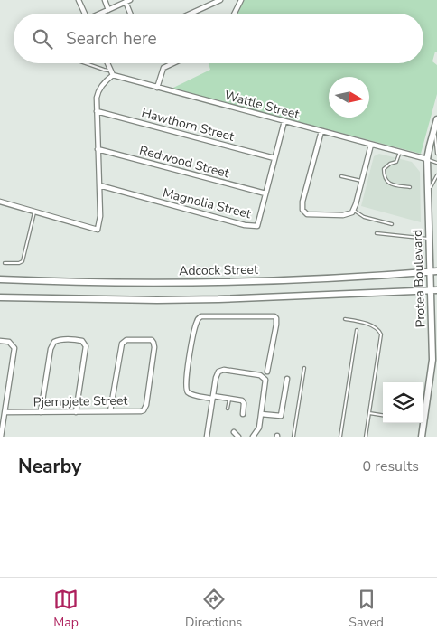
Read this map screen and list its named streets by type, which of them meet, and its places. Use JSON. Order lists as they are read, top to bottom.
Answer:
{
  "streets": {
    "main road": ["Adcock Street", "Protea Boulevard"],
    "street": [
      "Wattle Street",
      "Hawthorn Street",
      "Redwood Street",
      "Magnolia Street",
      "Pjempjete Street"
    ]
  },
  "crossings": [
    ["Wattle Street", "Magnolia Street"],
    ["Wattle Street", "Protea Boulevard"],
    ["Hawthorn Street", "Magnolia Street"],
    ["Redwood Street", "Magnolia Street"],
    ["Adcock Street", "Protea Boulevard"]
  ],
  "north": "right",
  "page": {
    "search": "Search here",
    "heading": ["Nearby", "0 results"],
    "nav": ["Map", "Directions", "Saved"]
  }
}
